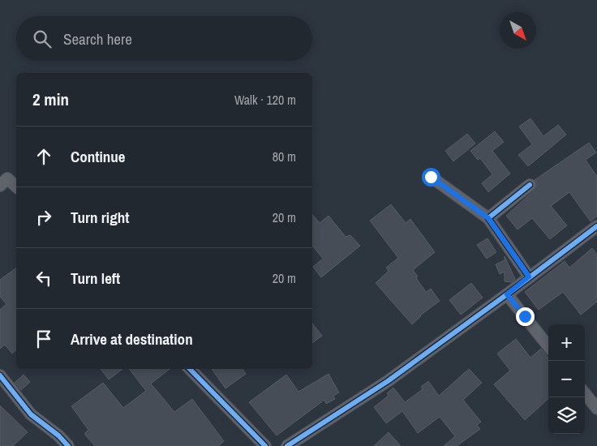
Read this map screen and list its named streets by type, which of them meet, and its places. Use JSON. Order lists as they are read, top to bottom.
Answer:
{
  "north": "bottom right",
  "page": {
    "search": "Search here",
    "heading": ["2 min", "Walk · 120 m"],
    "list": [
      ["Continue", "80 m"],
      ["Turn right", "20 m"],
      ["Turn left", "20 m"],
      "Arrive at destination"
    ],
    "map_buttons": ["+", "−"]
  }
}
